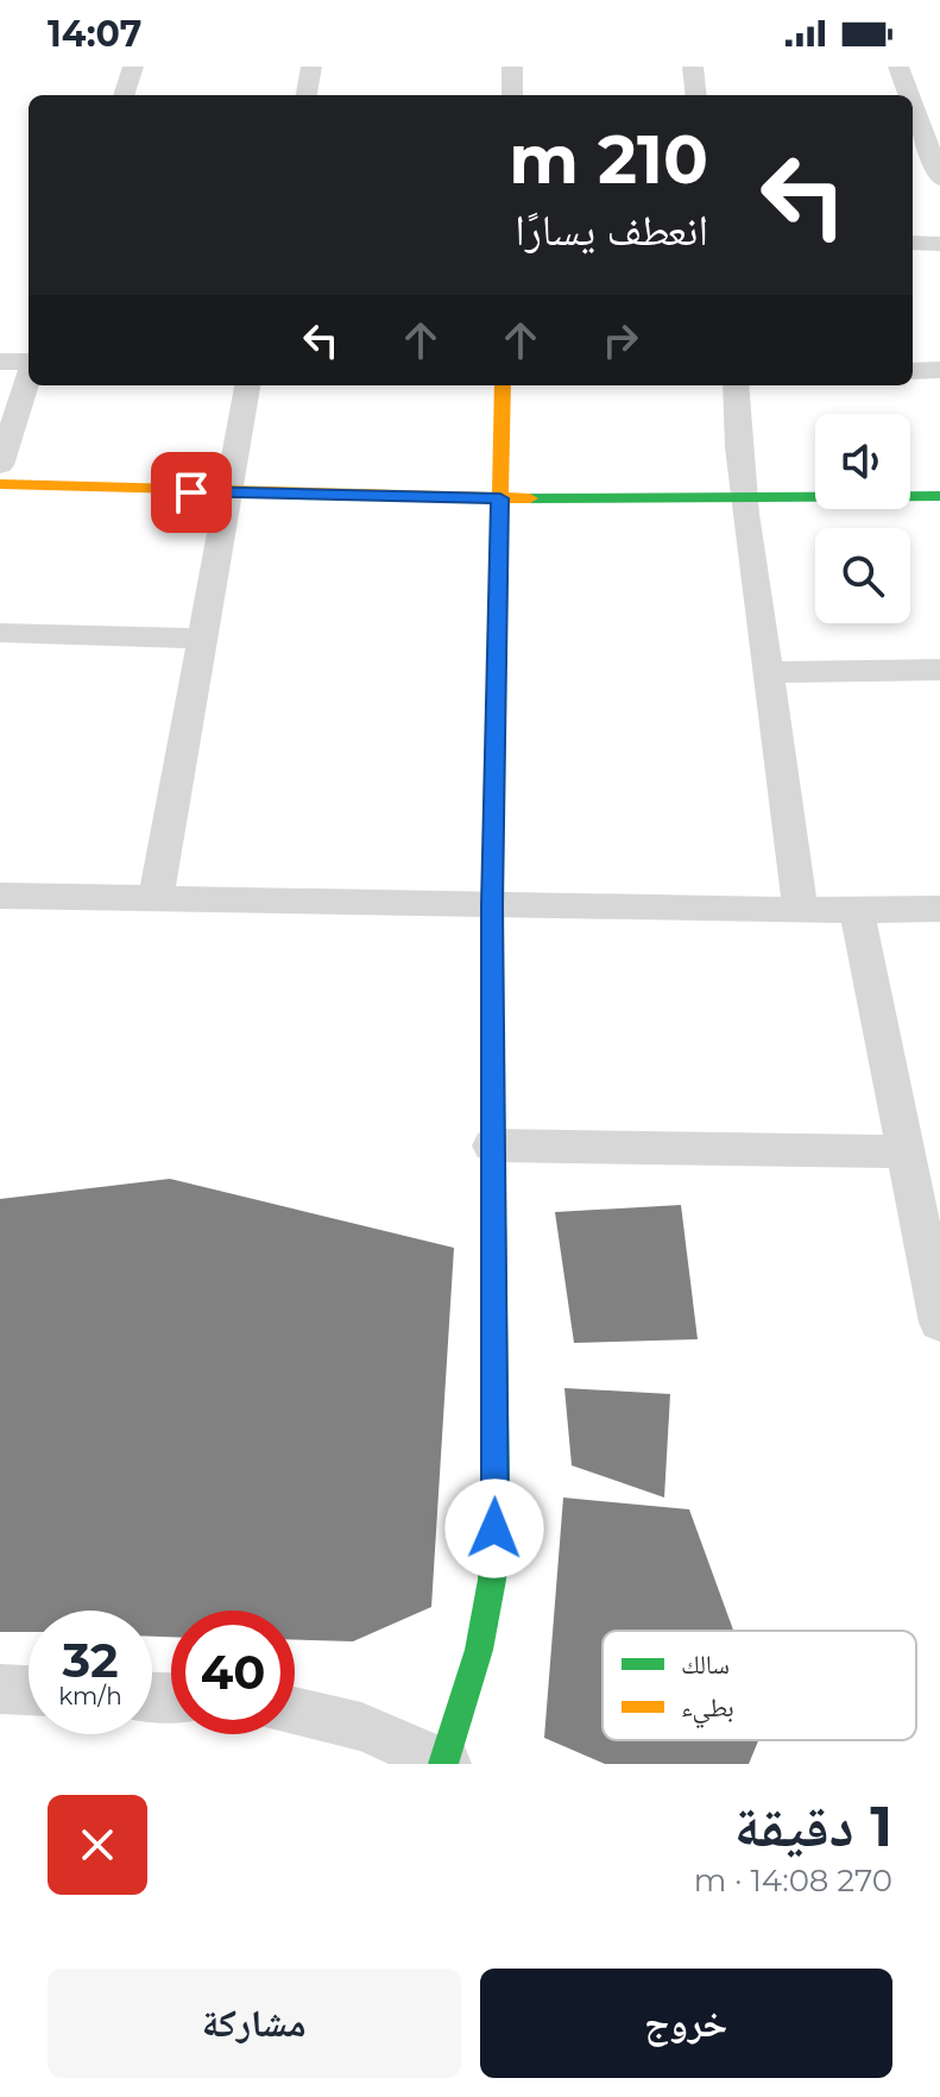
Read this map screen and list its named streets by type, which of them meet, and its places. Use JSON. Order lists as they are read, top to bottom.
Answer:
{
  "legend": ["سالك", "بطيء"],
  "page": {
    "status": "14:07",
    "turn": ["210 m", "انعطف يسارًا"],
    "speed": "32 km/h",
    "limit": "40",
    "heading": ["1 دقيقة", "270 m · 14:08"],
    "buttons": ["خروج", "مشاركة"]
  }
}
